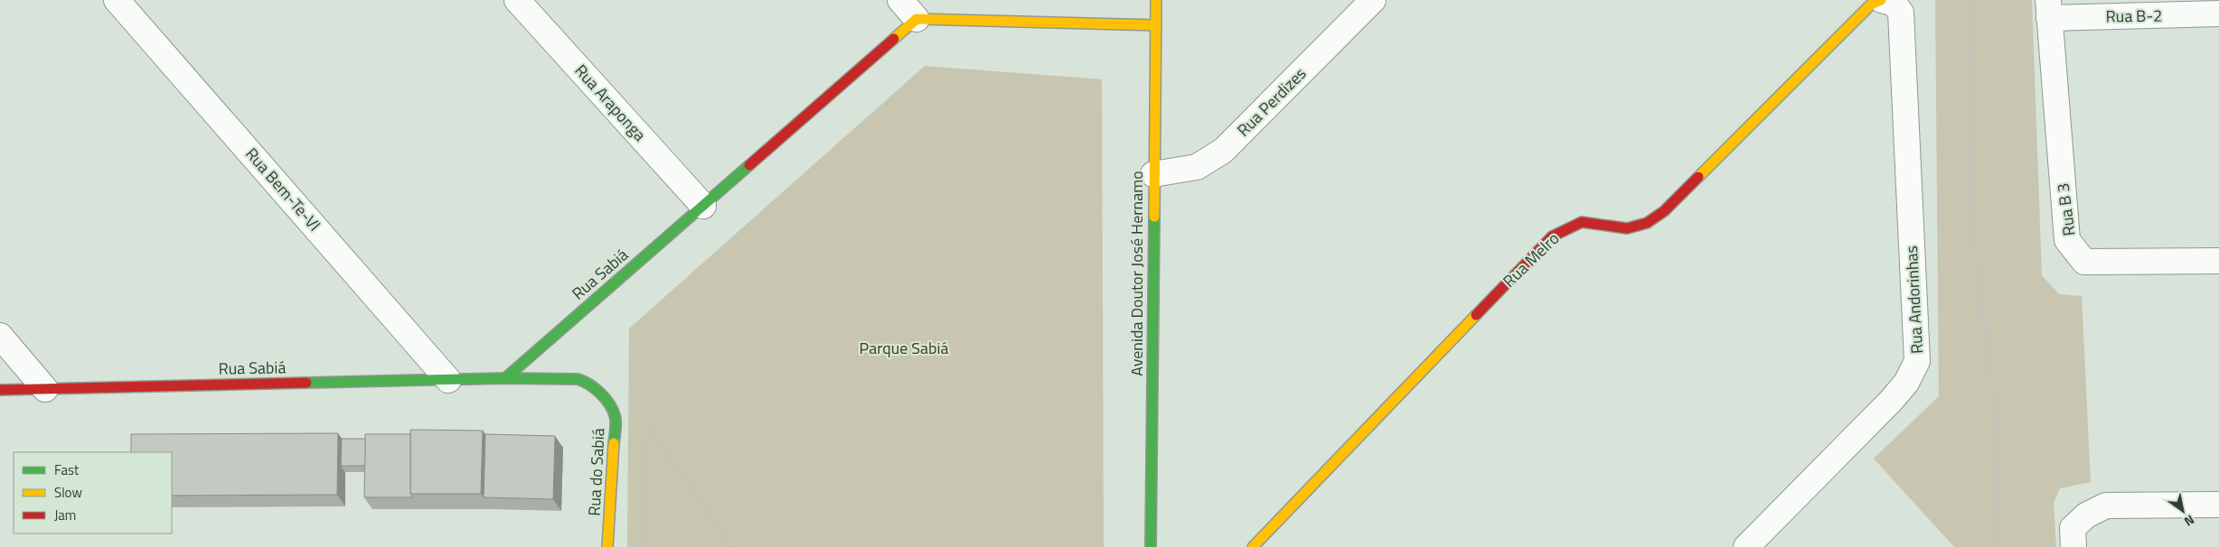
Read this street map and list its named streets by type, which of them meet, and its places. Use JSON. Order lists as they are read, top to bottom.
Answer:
{
  "streets": {
    "street": [
      "Rua B-2",
      "Rua Perdizes",
      "Rua Araponga",
      "Rua Bem-Te-VI",
      "Rua B 3",
      "Rua Melro",
      "Avenida Doutor José Hernamo",
      "Rua Sabiá",
      "Rua Andorinhas",
      "Rua do Sabiá"
    ]
  },
  "crossings": [
    ["Rua B-2", "Rua B 3"],
    ["Rua Perdizes", "Avenida Doutor José Hernamo"],
    ["Rua Araponga", "Rua Sabiá"],
    ["Rua Bem-Te-VI", "Rua Sabiá"],
    ["Rua Melro", "Rua Andorinhas"],
    ["Rua Sabiá", "Rua do Sabiá"]
  ],
  "parks": ["Parque Sabiá"],
  "legend": ["Fast", "Slow", "Jam"],
  "north": "bottom right"
}
